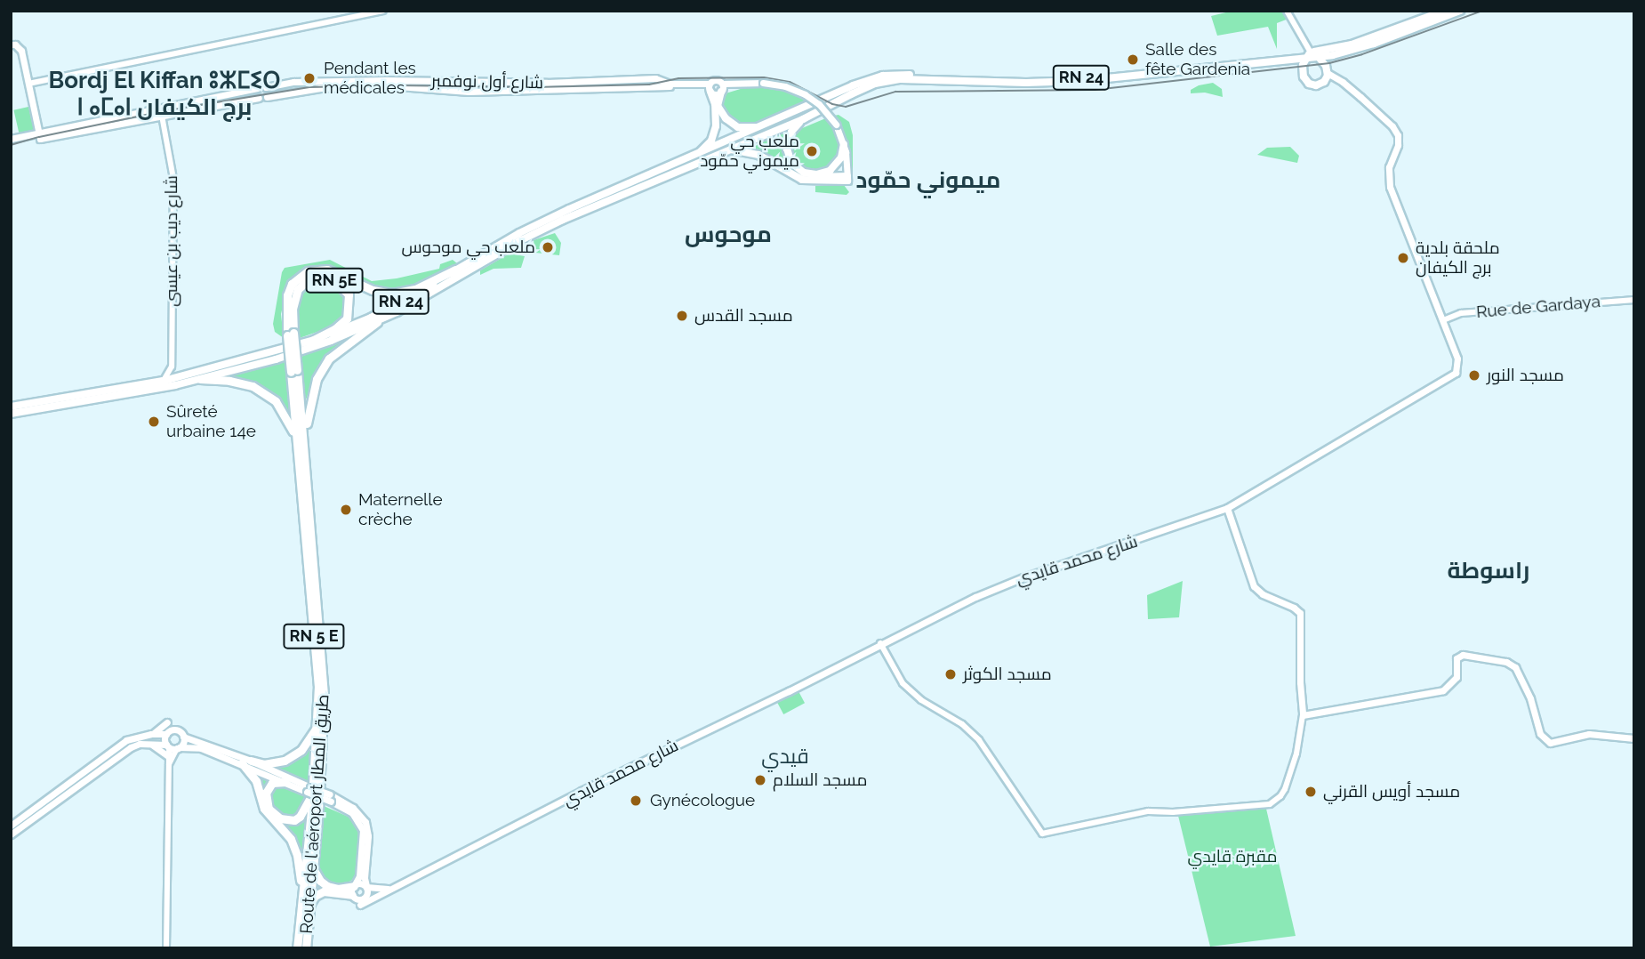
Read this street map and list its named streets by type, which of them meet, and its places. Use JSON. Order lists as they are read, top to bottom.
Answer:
{
  "streets": {
    "highway": ["RN 5E", "RN 5 E", "Route de l'aéroport طريق المطار"],
    "main road": ["RN 24", "شارع أول نوفمبر", "شارع محمد قايدي"],
    "street": ["شارع ديب بن عيسى", "Rue de Gardaya"]
  },
  "crossings": [
    ["RN 24", "RN 5E"],
    ["شارع أول نوفمبر", "شارع ديب بن عيسى"],
    ["RN 5E", "Route de l'aéroport طريق المطار"],
    ["Rue de Gardaya", "شارع محمد قايدي"]
  ],
  "districts": [
    "Bordj El Kiffan ⵓⵣⵎⵉⵔ ⵏ ⴰⵎⴰⵏ برج الكيفان",
    "ميموني حمّود",
    "موحوس",
    "راسوطة",
    "قيدي"
  ],
  "parks": ["مقبرة قايدي"],
  "places": [
    "Salle des fête Gardenia",
    "Pendant les médicales",
    "ملعب حي ميموني حمّود",
    "ملعب حي موحوس",
    "ملحقة بلدية برج الكيفان",
    "مسجد القدس",
    "مسجد النور",
    "Sûreté urbaine 14e",
    "Maternelle crèche",
    "مسجد الكوثر",
    "مسجد السلام",
    "مسجد أويس القرني",
    "Gynécologue"
  ]
}
